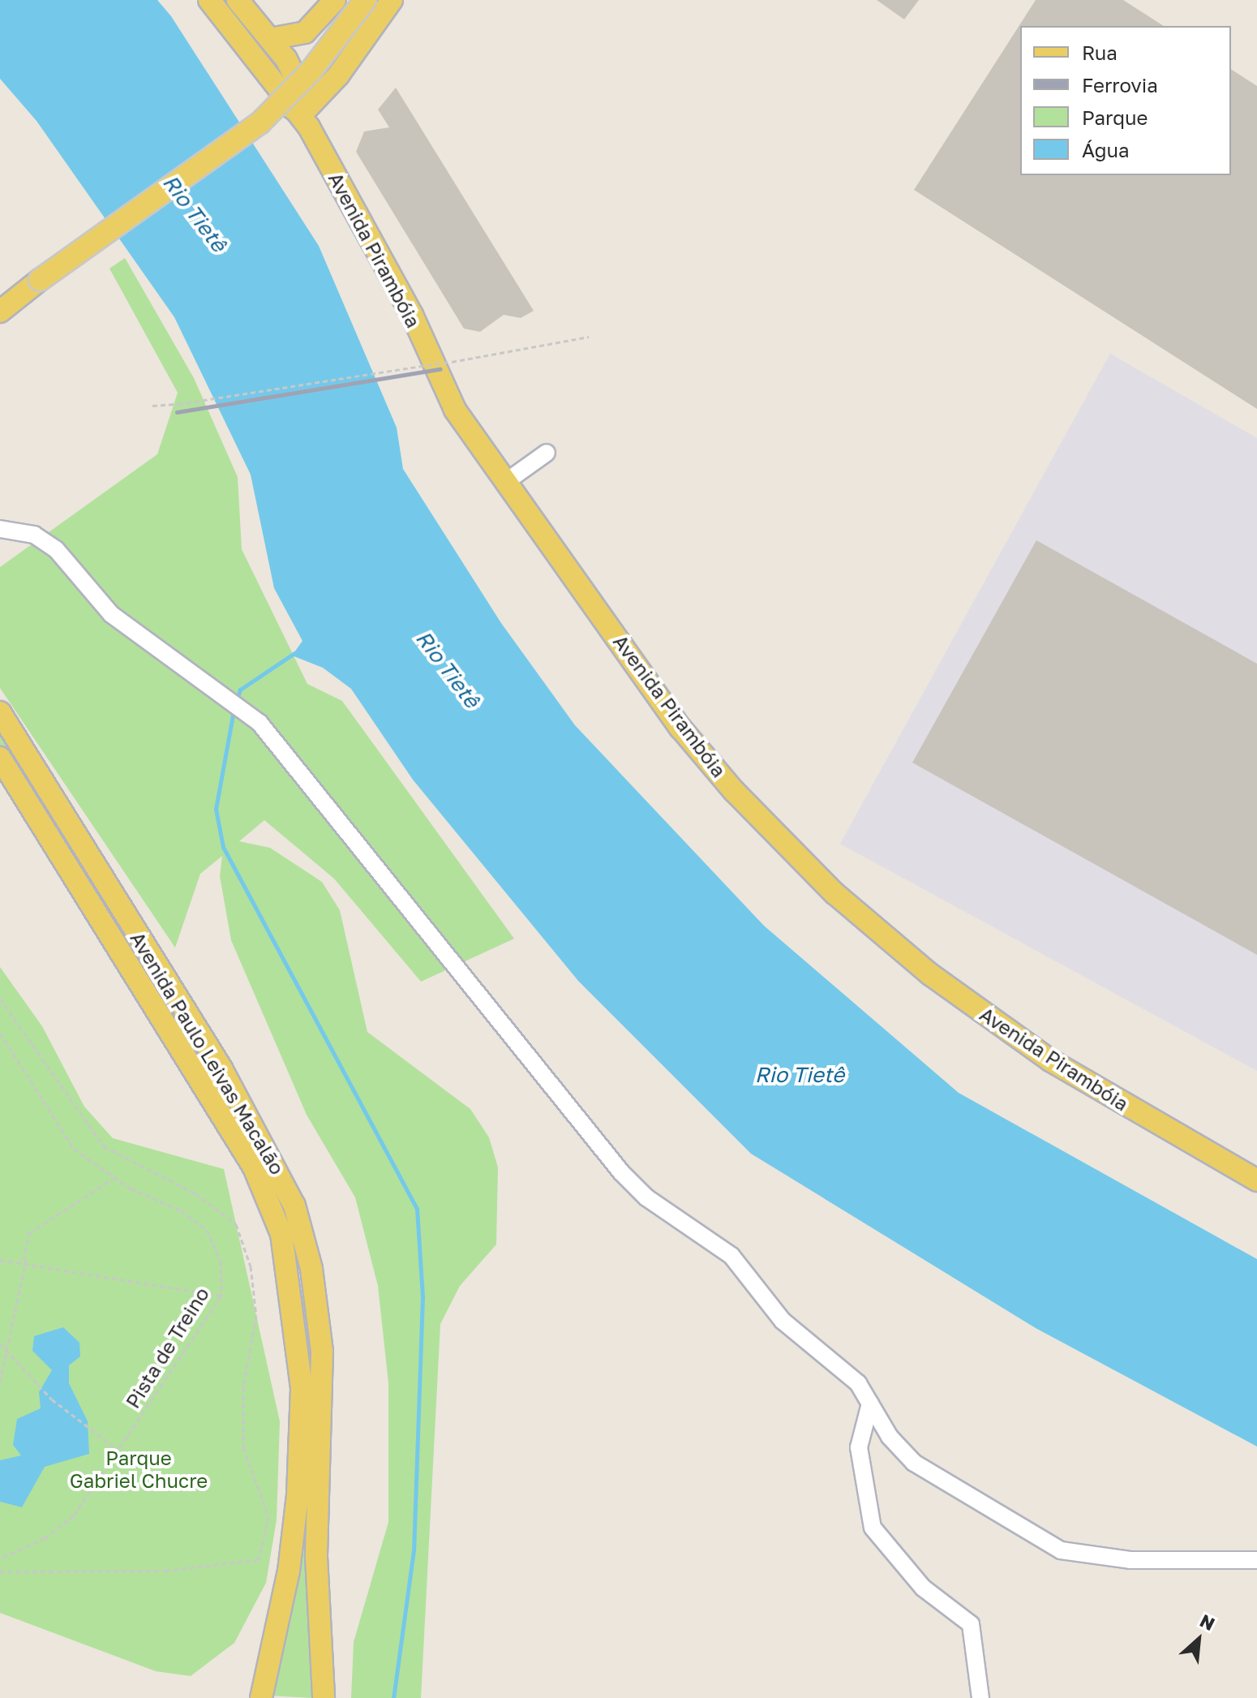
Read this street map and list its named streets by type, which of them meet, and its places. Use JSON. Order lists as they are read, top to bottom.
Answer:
{
  "streets": {
    "main road": ["Avenida Pirambóia", "Avenida Paulo Leivas Macalão"],
    "path": ["Pista de Treino"]
  },
  "water": ["Rio Tietê"],
  "parks": ["Parque Gabriel Chucre"],
  "legend": [
    "Rua",
    "Ferrovia",
    "Parque",
    "Água"
  ],
  "north": "top right"
}
